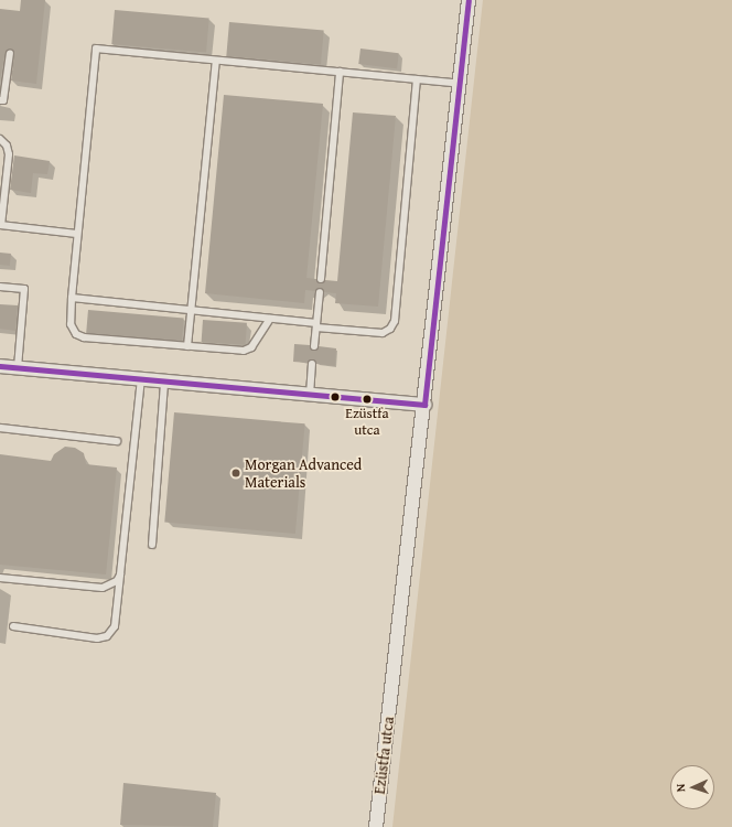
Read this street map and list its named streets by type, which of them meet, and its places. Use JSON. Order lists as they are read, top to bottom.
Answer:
{
  "streets": {
    "street": ["Ezüstfa utca"]
  },
  "places": ["Ezüstfa utca", "Morgan Advanced Materials"],
  "north": "left"
}
